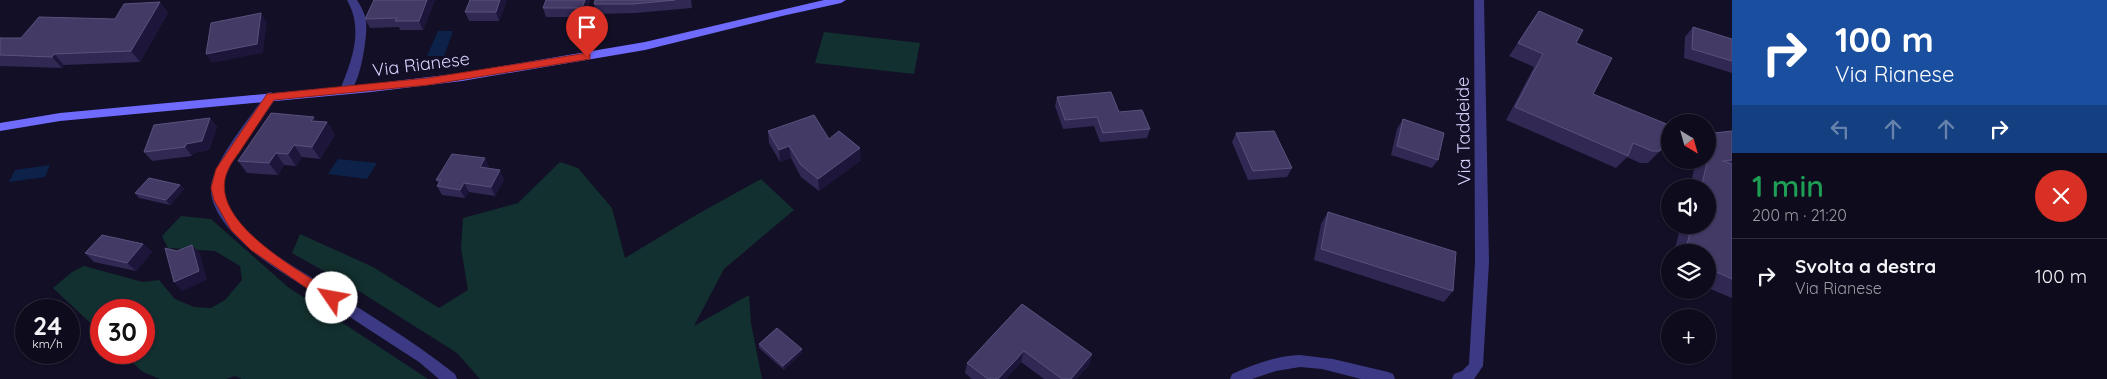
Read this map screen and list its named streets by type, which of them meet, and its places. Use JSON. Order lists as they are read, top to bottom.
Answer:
{
  "streets": {
    "main road": ["Via Rianese"],
    "street": ["Via Taddeide"]
  },
  "north": "bottom right",
  "page": {
    "turn": ["100 m", "Via Rianese"],
    "map_buttons": "+",
    "heading": ["1 min", "200 m · 21:20"],
    "list": [
      {
        "name": "Svolta a destra",
        "note": "Via Rianese",
        "value": "100 m"
      }
    ],
    "speed": "24 km/h",
    "limit": "30"
  }
}
